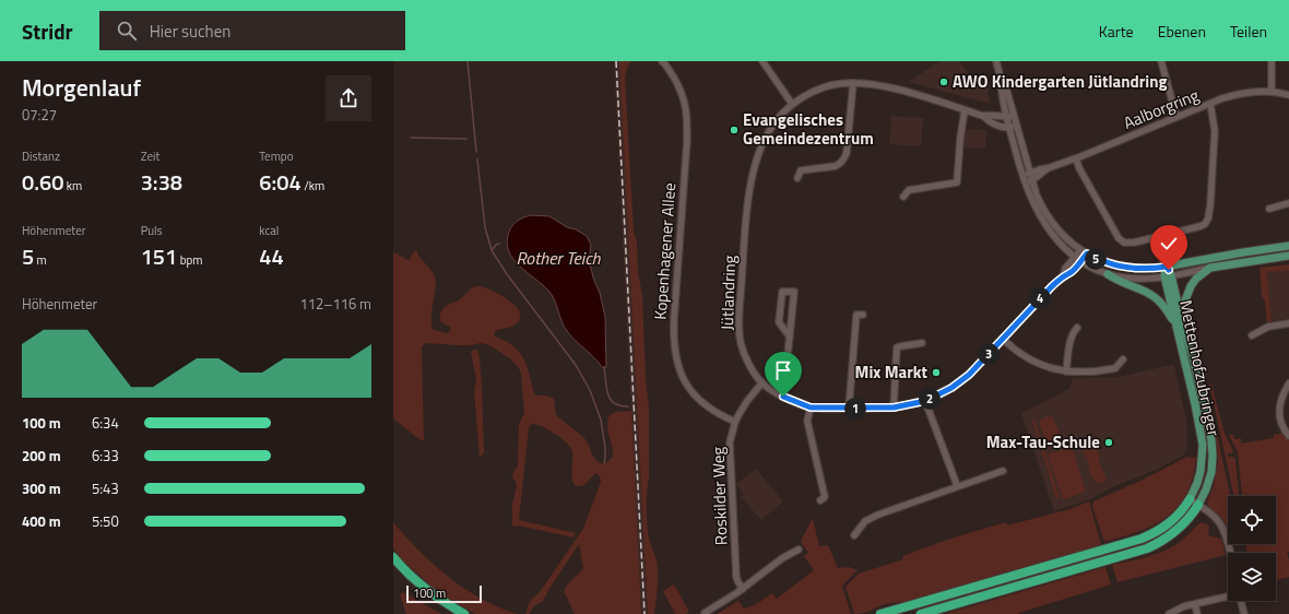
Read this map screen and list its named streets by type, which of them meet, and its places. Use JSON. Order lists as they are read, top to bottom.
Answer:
{
  "streets": {
    "main road": ["Mettenhofzubringer"],
    "street": [
      "Aalborgring",
      "Kopenhagener Allee",
      "Jütlandring",
      "Roskilder Weg"
    ]
  },
  "crossings": [
    ["Kopenhagener Allee", "Roskilder Weg"],
    ["Jütlandring", "Roskilder Weg"]
  ],
  "water": ["Rother Teich"],
  "places": [
    "AWO Kindergarten Jütlandring",
    "Evangelisches Gemeindezentrum",
    "Mix Markt",
    "Max-Tau-Schule"
  ],
  "scale_bar": "100 m",
  "page": {
    "header": "Stridr",
    "search": "Hier suchen",
    "nav": ["Karte", "Ebenen", "Teilen"],
    "heading": ["Morgenlauf", "07:27"],
    "stats": [
      ["Distanz", "0.60 km"],
      ["Zeit", "3:38"],
      ["Tempo", "6:04 /km"],
      ["Höhenmeter", "5 m"],
      ["Puls", "151 bpm"],
      ["kcal", "44"]
    ],
    "pins": [
      "5",
      "4",
      "3",
      "2",
      "1"
    ],
    "chart": ["Höhenmeter", "112–116 m"],
    "list": [
      {
        "name": "100 m",
        "note": "6:34"
      },
      {
        "name": "200 m",
        "note": "6:33"
      },
      {
        "name": "300 m",
        "note": "5:43"
      },
      {
        "name": "400 m",
        "note": "5:50"
      }
    ],
    "scale": "100 m"
  }
}
